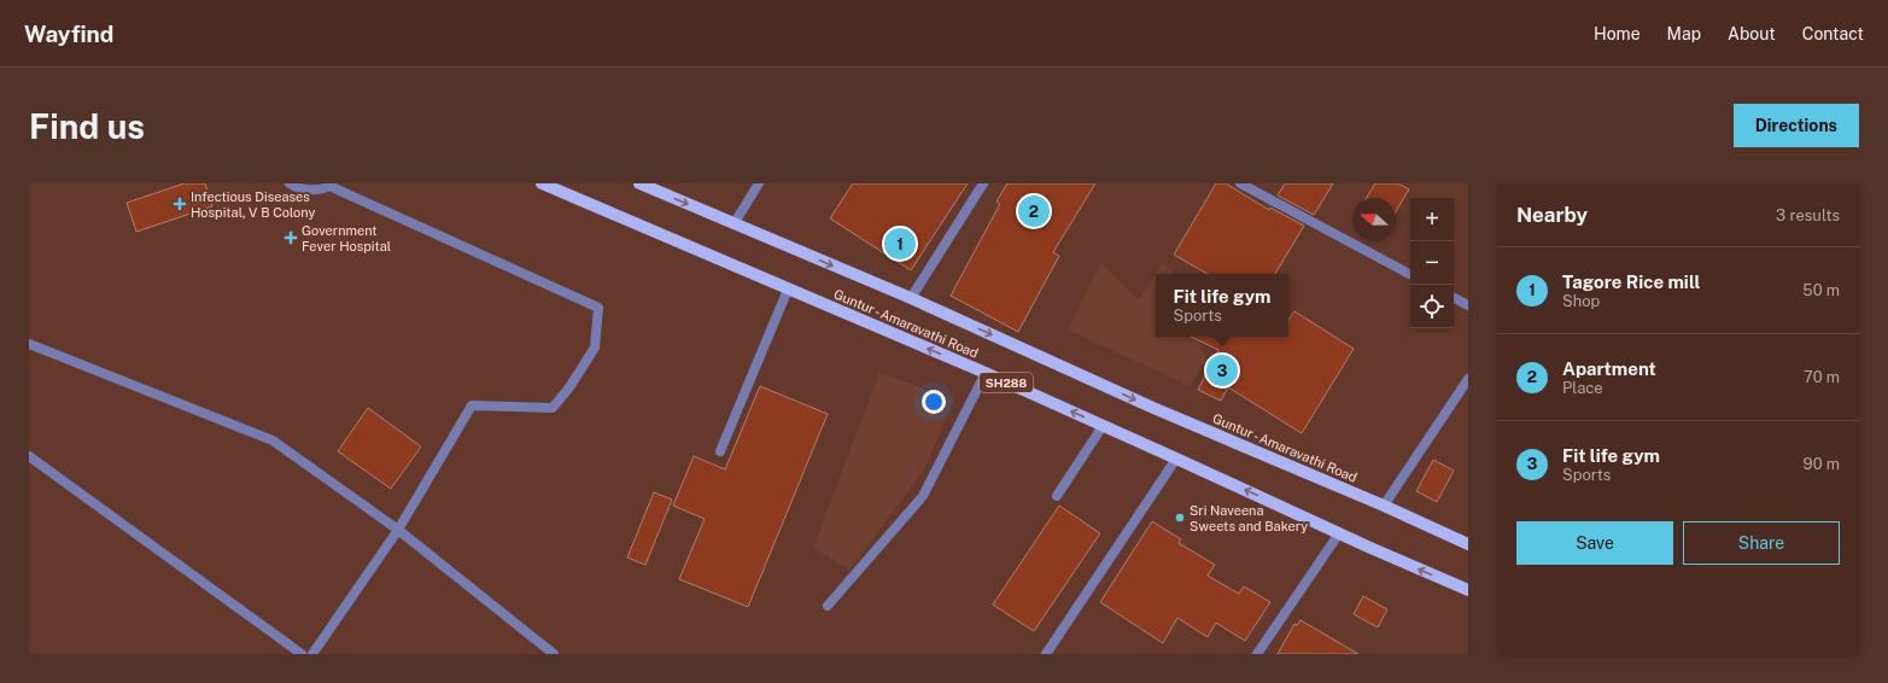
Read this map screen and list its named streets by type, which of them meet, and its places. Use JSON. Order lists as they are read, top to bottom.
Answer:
{
  "streets": {
    "main road": ["Guntur - Amaravathi Road", "SH288"]
  },
  "places": {
    "health": ["Infectious Diseases Hospital, V B Colony", "Government Fever Hospital"],
    "other": ["Sri Naveena Sweets and Bakery"]
  },
  "north": "left",
  "page": {
    "header": "Wayfind",
    "nav": [
      "Home",
      "Map",
      "About",
      "Contact"
    ],
    "buttons": [
      "Directions",
      ["Save", "Share"]
    ],
    "title": "Find us",
    "heading": ["Nearby", "3 results"],
    "pins": ["2", "1", "3"],
    "map_buttons": ["+", "−"],
    "list": [
      {
        "mark": "1",
        "name": "Tagore Rice mill",
        "note": "Shop",
        "value": "50 m"
      },
      {
        "mark": "2",
        "name": "Apartment",
        "note": "Place",
        "value": "70 m"
      },
      {
        "mark": "3",
        "name": "Fit life gym",
        "note": "Sports",
        "value": "90 m"
      }
    ],
    "popup": ["Fit life gym", "Sports"]
  }
}
